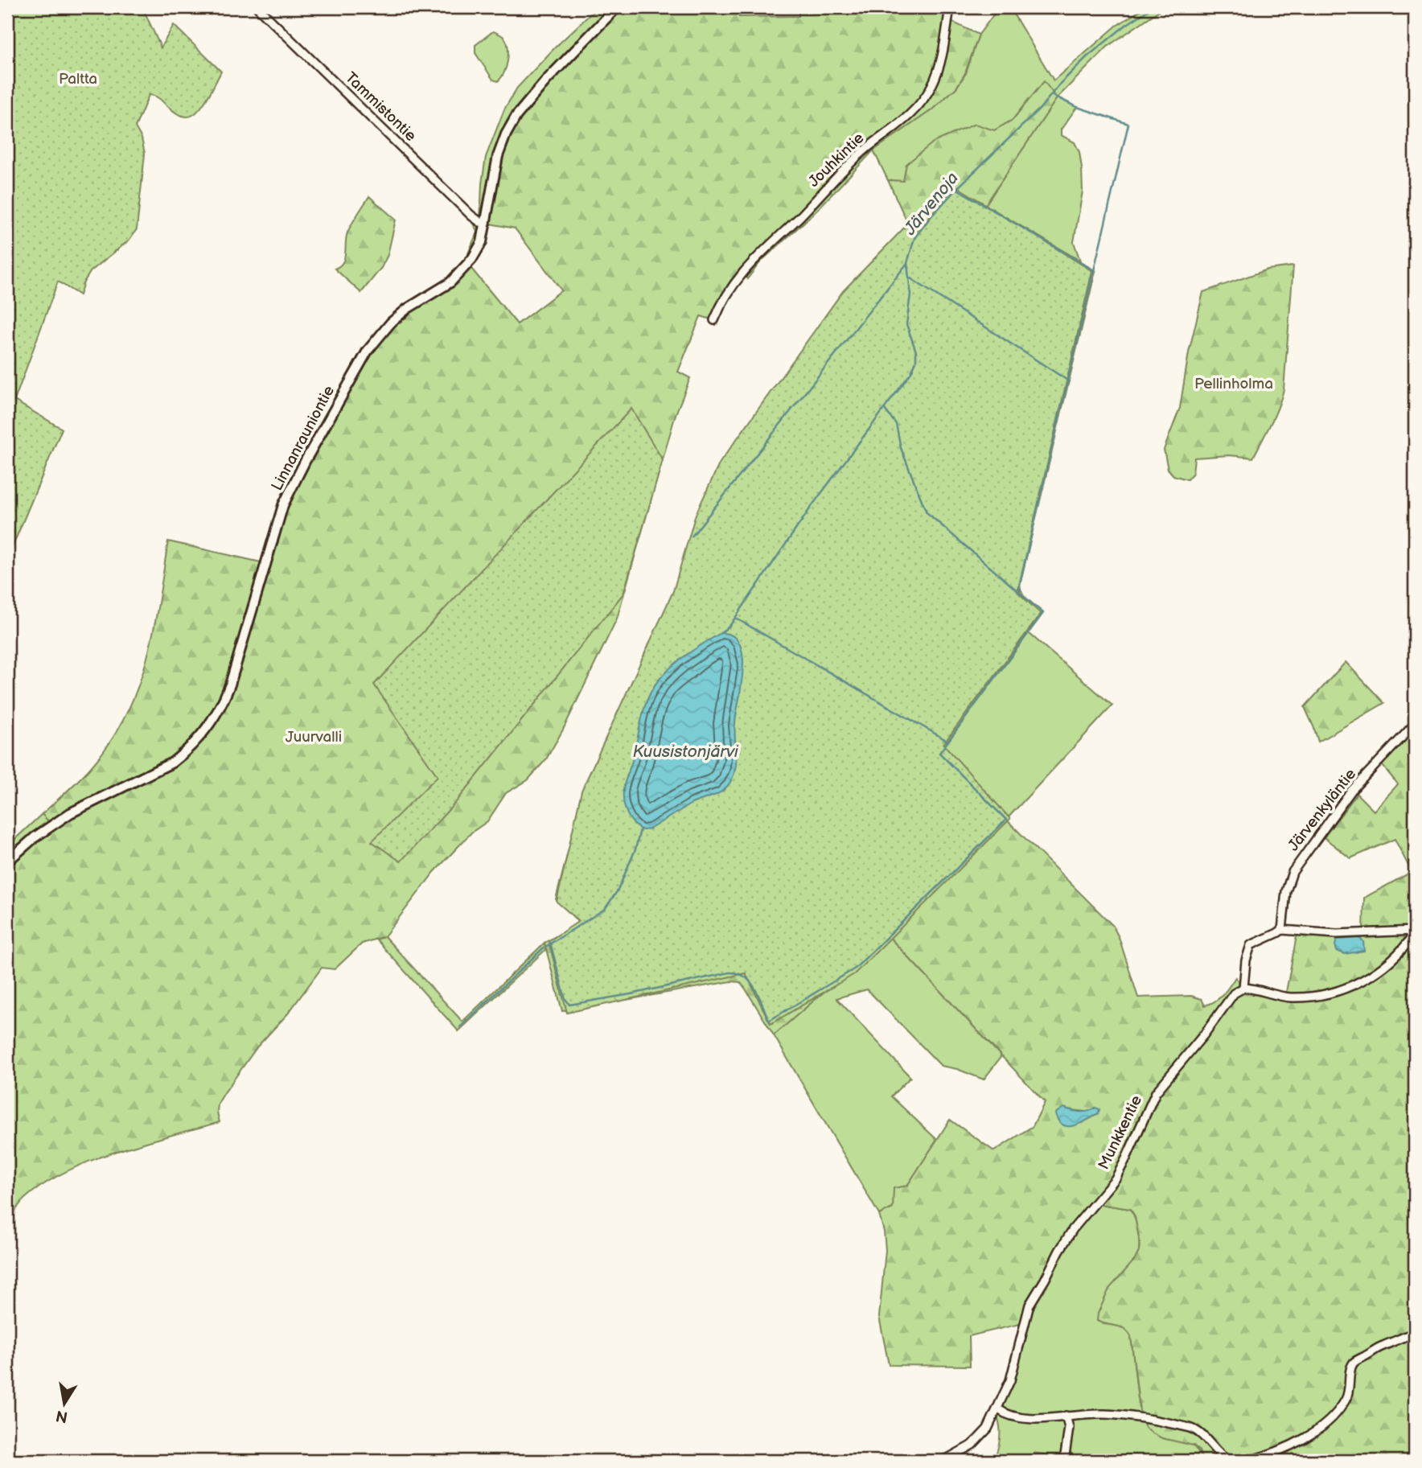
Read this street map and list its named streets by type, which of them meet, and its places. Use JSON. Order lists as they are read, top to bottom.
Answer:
{
  "streets": {
    "street": [
      "Tammistontie",
      "Jouhkintie",
      "Linnanrauniontie",
      "Järvenkyläntie",
      "Munkkentie"
    ]
  },
  "crossings": [
    ["Tammistontie", "Linnanrauniontie"]
  ],
  "water": ["Järvenoja", "Kuusistonjärvi"],
  "parks": ["Paltta", "Pellinholma", "Juurvalli"],
  "north": "bottom"
}
